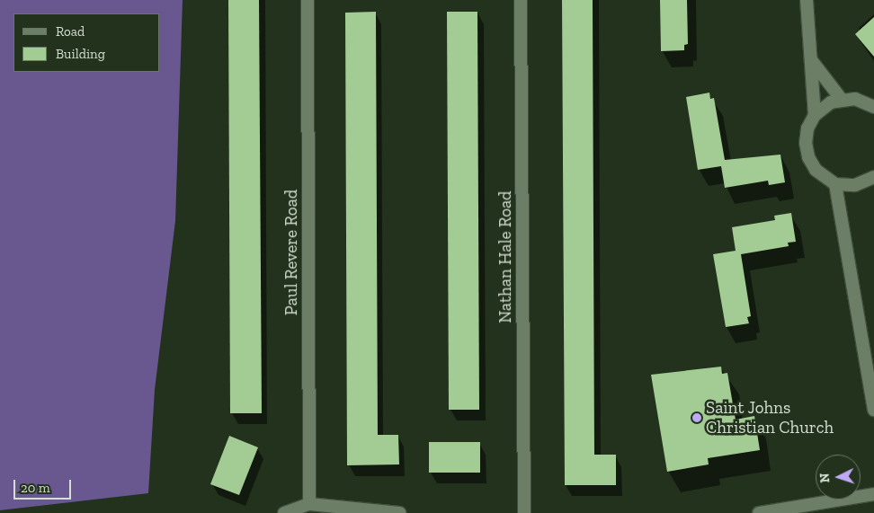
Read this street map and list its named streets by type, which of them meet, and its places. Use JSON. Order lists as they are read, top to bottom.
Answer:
{
  "streets": {
    "street": ["Paul Revere Road", "Nathan Hale Road"]
  },
  "places": ["Saint Johns Christian Church"],
  "legend": ["Road", "Building"],
  "scale_bar": "20 m",
  "north": "left"
}
